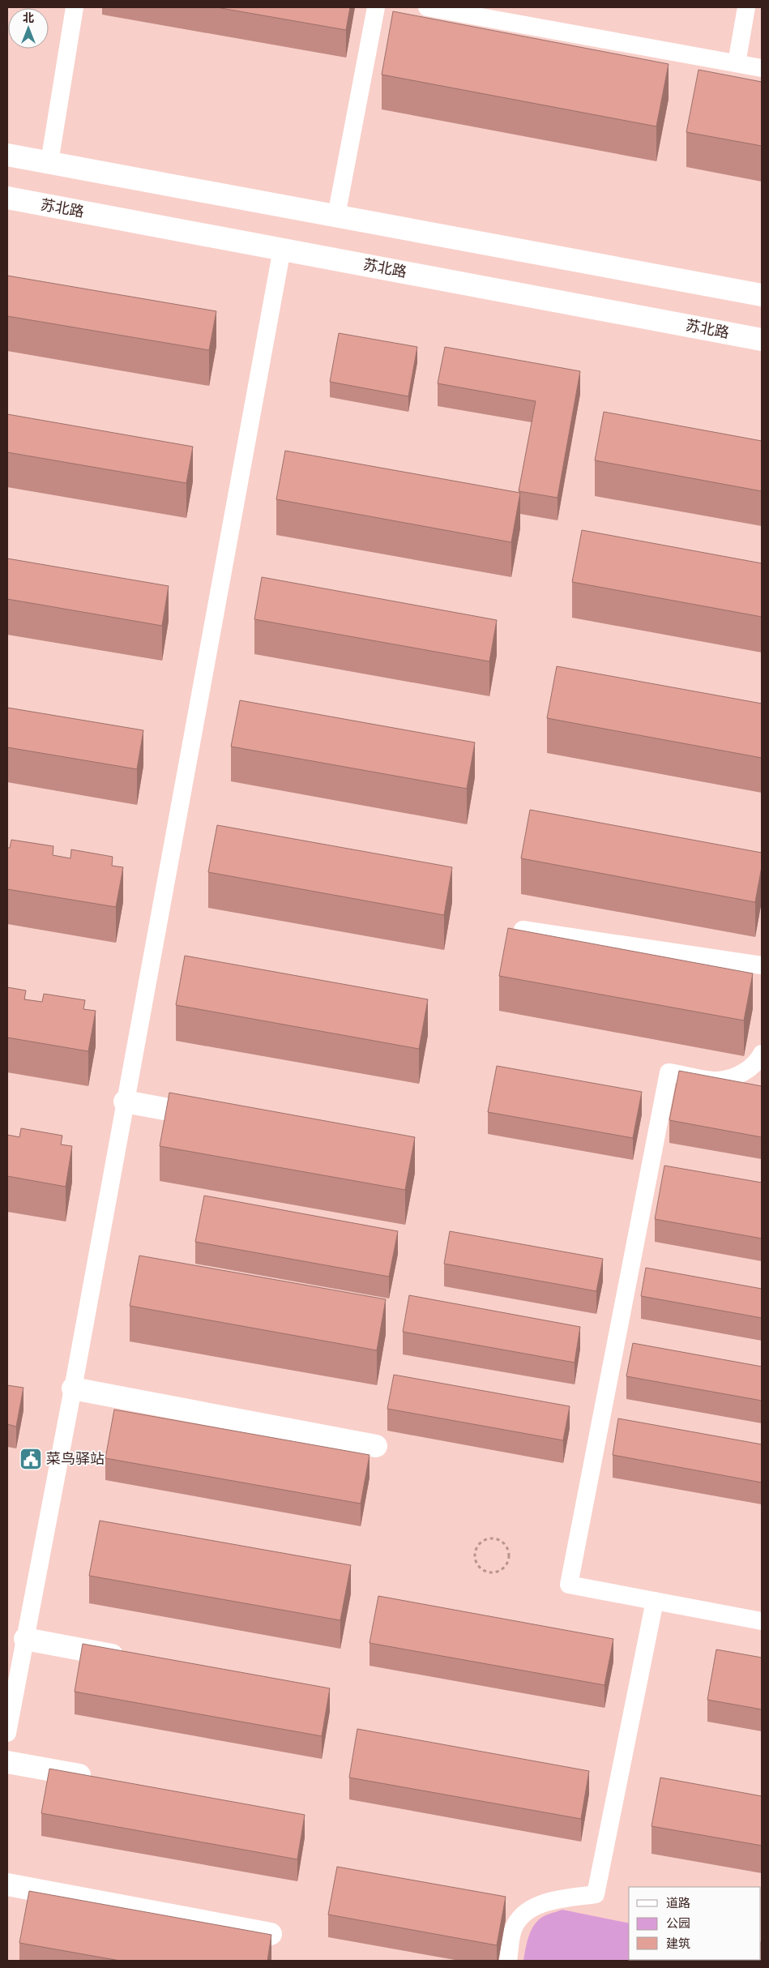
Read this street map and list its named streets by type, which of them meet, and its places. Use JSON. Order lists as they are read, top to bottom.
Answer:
{
  "streets": {
    "main road": ["苏北路"]
  },
  "places": {
    "public building": ["菜鸟驿站"]
  },
  "legend": ["道路", "公园", "建筑"],
  "north": "top"
}
